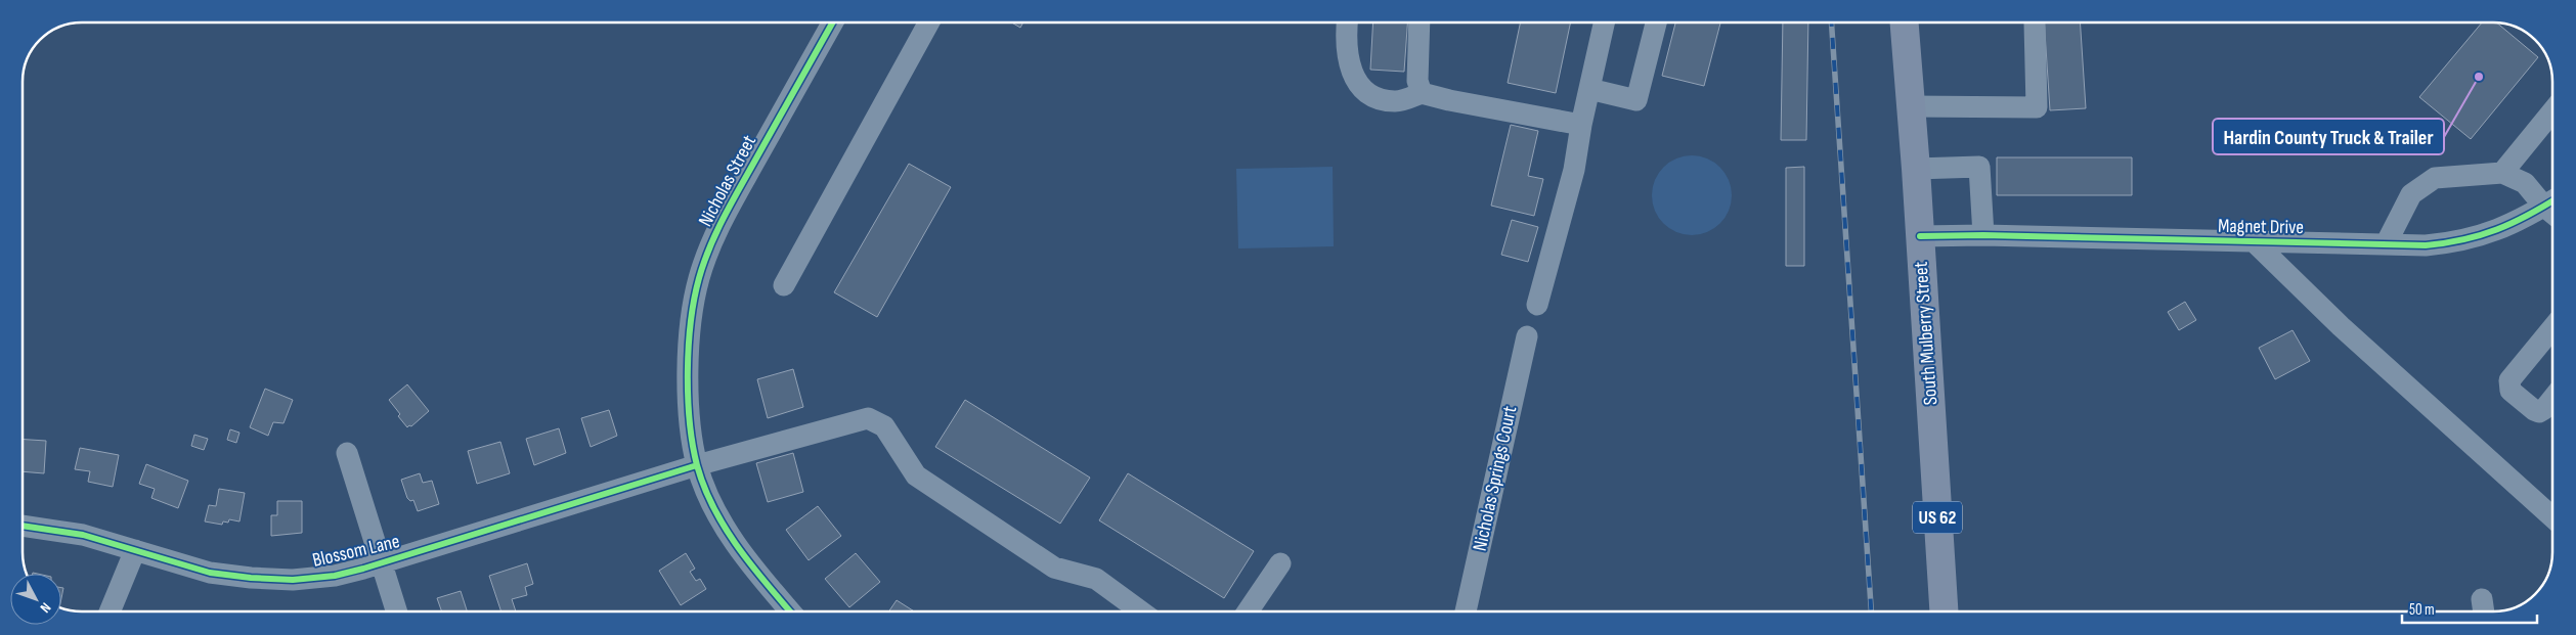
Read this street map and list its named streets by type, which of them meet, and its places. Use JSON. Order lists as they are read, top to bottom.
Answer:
{
  "streets": {
    "main road": ["South Mulberry Street", "US 62"],
    "street": [
      "Nicholas Street",
      "Magnet Drive",
      "Nicholas Springs Court",
      "Blossom Lane"
    ]
  },
  "crossings": [
    ["Nicholas Street", "Blossom Lane"],
    ["Magnet Drive", "South Mulberry Street"]
  ],
  "places": ["Hardin County Truck & Trailer"],
  "scale_bar": "50 m",
  "north": "bottom right"
}
